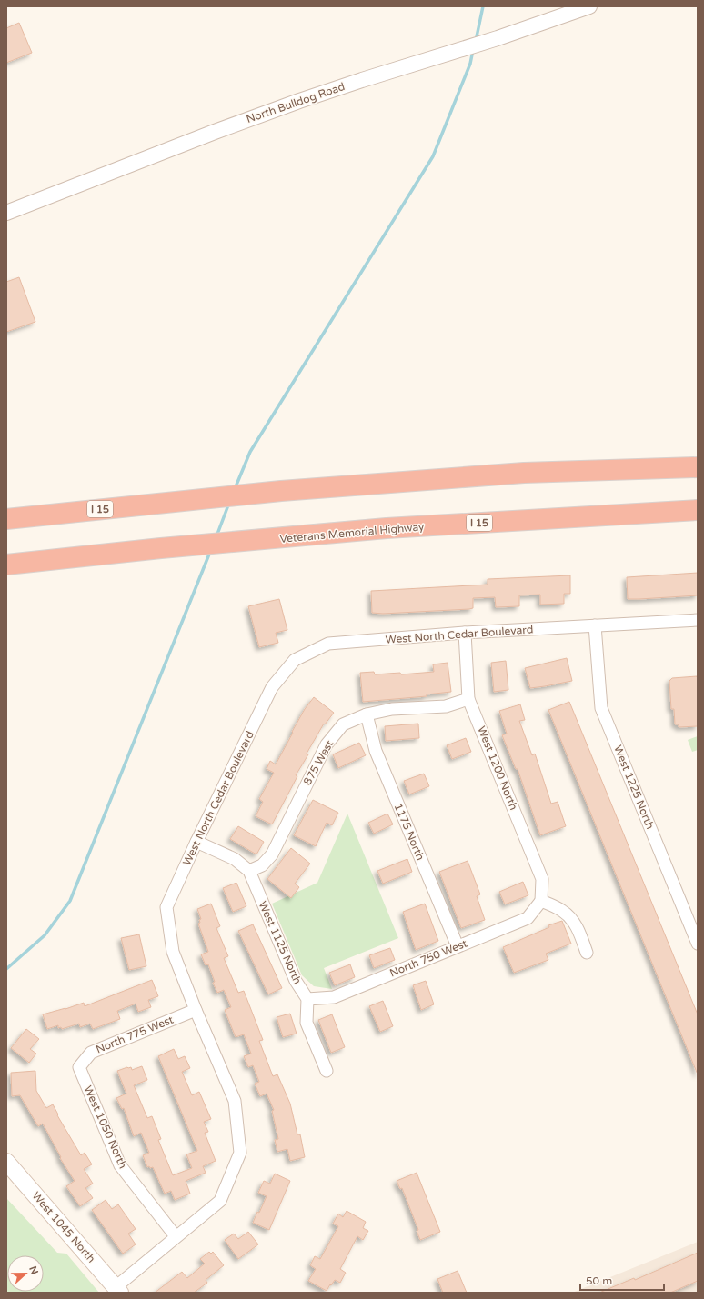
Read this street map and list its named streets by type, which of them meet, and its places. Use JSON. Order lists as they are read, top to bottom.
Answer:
{
  "streets": {
    "highway": ["I 15", "Veterans Memorial Highway"],
    "main road": ["West 1045 North"],
    "street": [
      "North Bulldog Road",
      "West North Cedar Boulevard",
      "875 West",
      "West 1200 North",
      "West 1225 North",
      "1175 North",
      "West 1125 North",
      "North 750 West",
      "North 775 West",
      "West 1050 North"
    ]
  },
  "crossings": [
    ["West North Cedar Boulevard", "West 1200 North"],
    ["West North Cedar Boulevard", "West 1225 North"],
    ["West North Cedar Boulevard", "West 1125 North"],
    ["West North Cedar Boulevard", "North 775 West"],
    ["West North Cedar Boulevard", "West 1050 North"],
    ["West North Cedar Boulevard", "West 1045 North"],
    ["875 West", "West 1200 North"],
    ["875 West", "1175 North"],
    ["875 West", "West 1125 North"],
    ["West 1200 North", "North 750 West"],
    ["1175 North", "North 750 West"],
    ["West 1125 North", "North 750 West"],
    ["North 775 West", "West 1050 North"]
  ],
  "scale_bar": "50 m",
  "north": "right"
}
